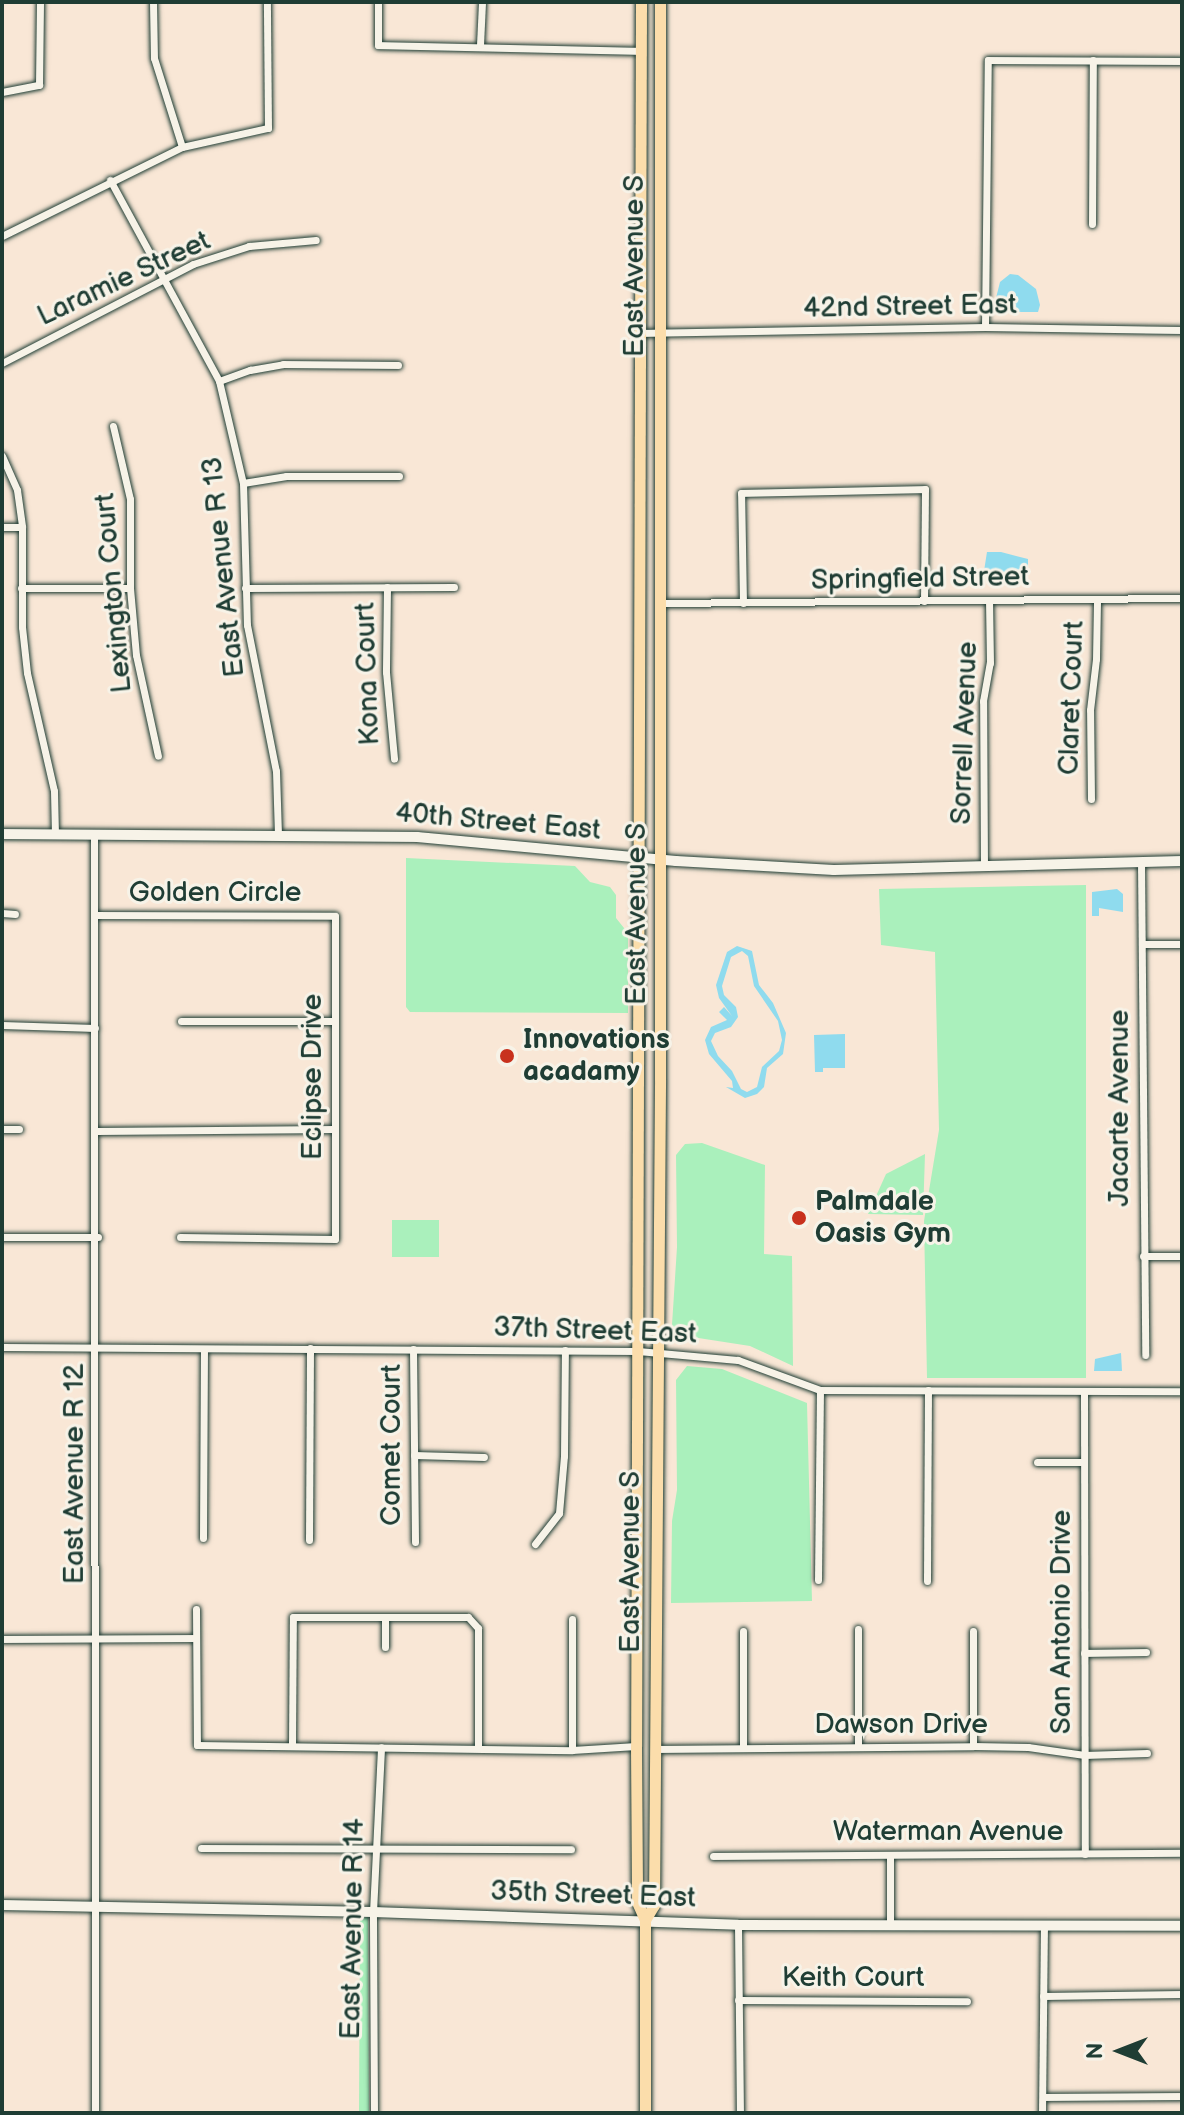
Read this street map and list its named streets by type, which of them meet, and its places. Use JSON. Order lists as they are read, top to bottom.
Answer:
{
  "streets": {
    "main road": ["East Avenue S", "40th Street East", "35th Street East"],
    "street": [
      "Laramie Street",
      "42nd Street East",
      "East Avenue R 13",
      "Springfield Street",
      "Lexington Court",
      "Kona Court",
      "Claret Court",
      "Sorrell Avenue",
      "Golden Circle",
      "Eclipse Drive",
      "Jacarte Avenue",
      "37th Street East",
      "Comet Court",
      "East Avenue R 12",
      "San Antonio Drive",
      "Dawson Drive",
      "Waterman Avenue",
      "East Avenue R 14",
      "Keith Court"
    ]
  },
  "crossings": [
    ["East Avenue S", "42nd Street East"],
    ["East Avenue S", "Springfield Street"],
    ["East Avenue S", "40th Street East"],
    ["East Avenue S", "37th Street East"],
    ["East Avenue S", "Dawson Drive"],
    ["East Avenue S", "35th Street East"],
    ["Laramie Street", "East Avenue R 13"],
    ["East Avenue R 13", "40th Street East"],
    ["Springfield Street", "Claret Court"],
    ["Springfield Street", "Sorrell Avenue"],
    ["Sorrell Avenue", "40th Street East"],
    ["40th Street East", "Jacarte Avenue"],
    ["40th Street East", "East Avenue R 12"],
    ["Golden Circle", "Eclipse Drive"],
    ["Golden Circle", "East Avenue R 12"],
    ["37th Street East", "Comet Court"],
    ["37th Street East", "East Avenue R 12"],
    ["37th Street East", "San Antonio Drive"],
    ["East Avenue R 12", "35th Street East"],
    ["San Antonio Drive", "Dawson Drive"],
    ["San Antonio Drive", "Waterman Avenue"],
    ["35th Street East", "East Avenue R 14"]
  ],
  "places": ["Innovations acadamy", "Palmdale Oasis Gym"],
  "north": "left"
}
